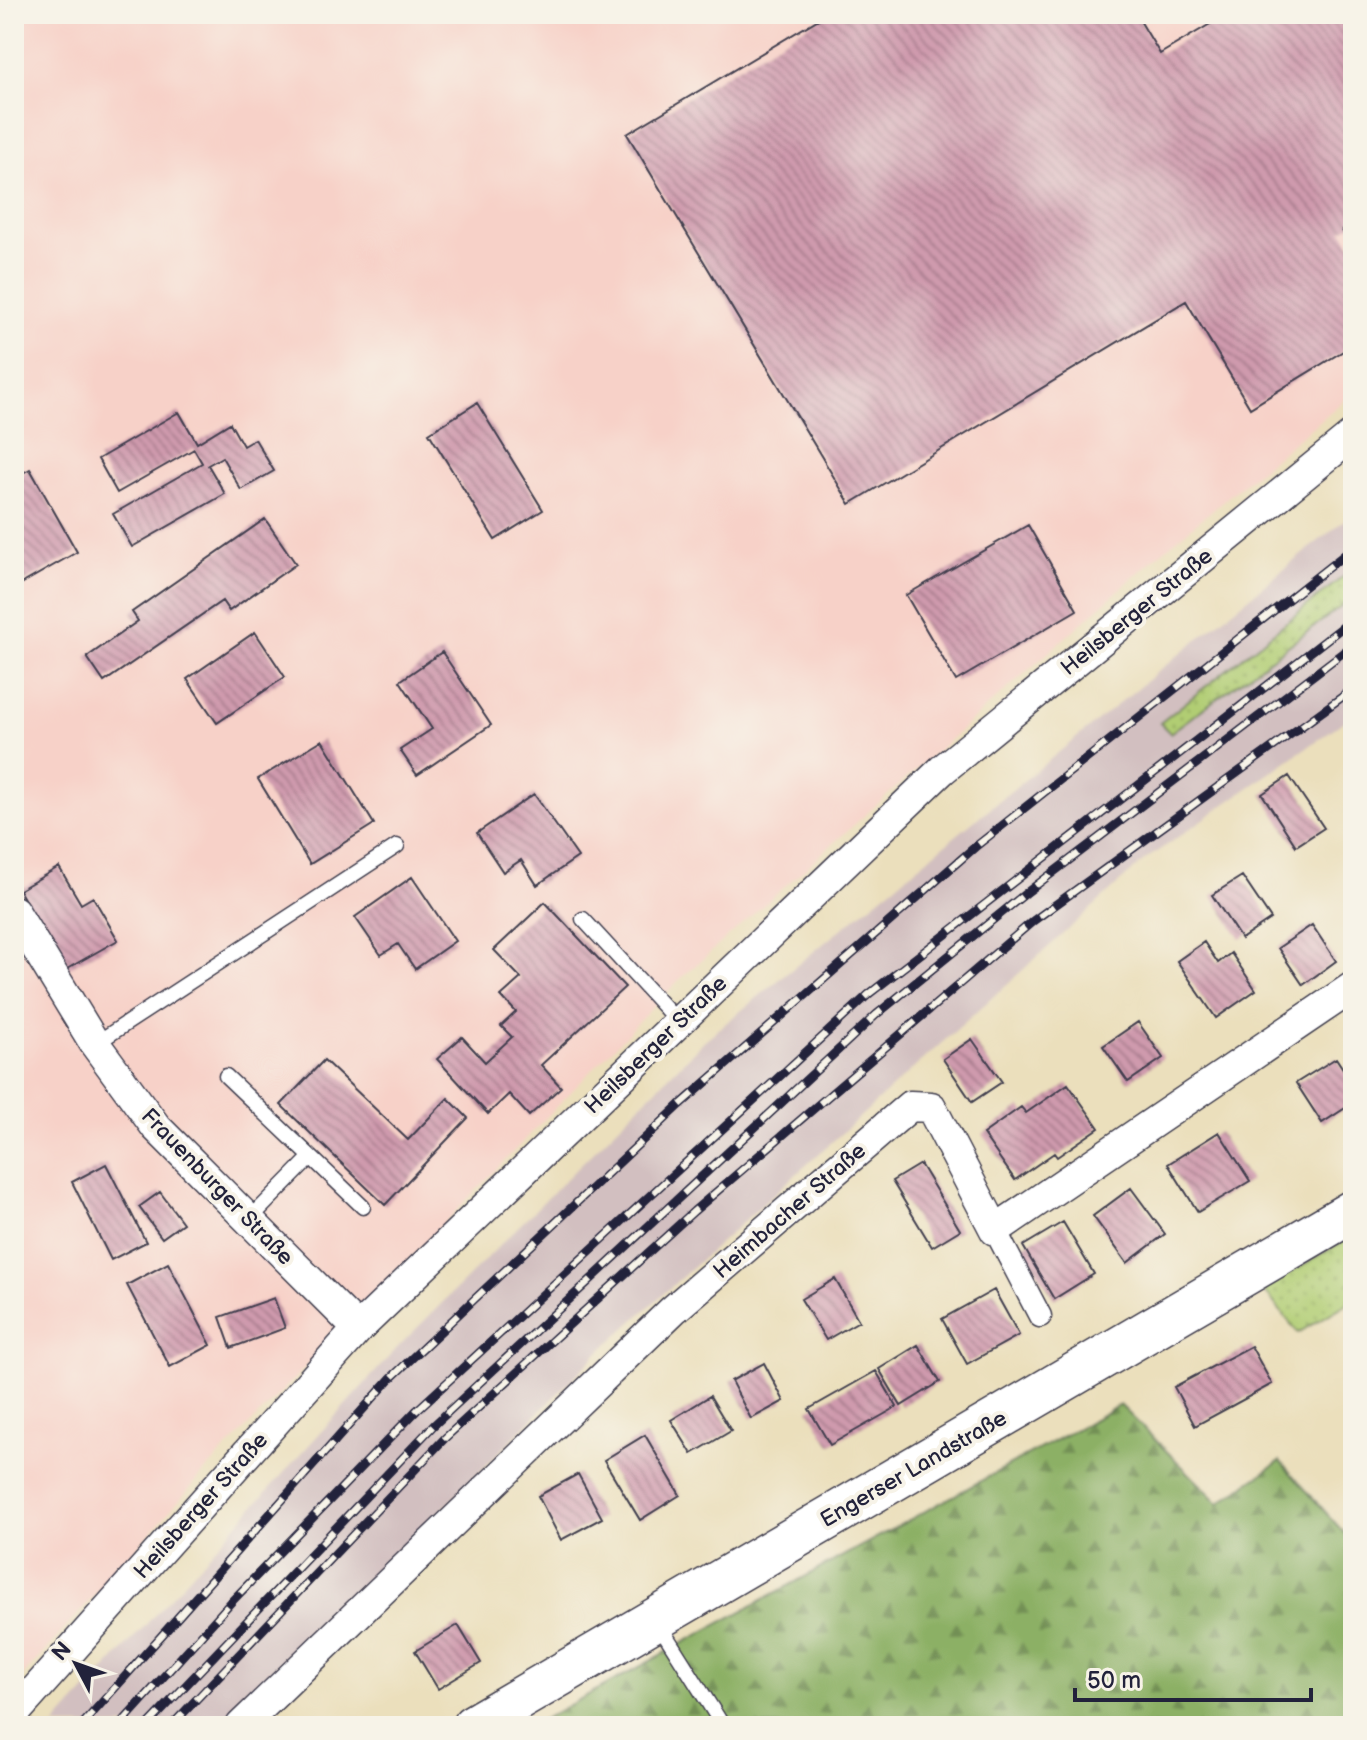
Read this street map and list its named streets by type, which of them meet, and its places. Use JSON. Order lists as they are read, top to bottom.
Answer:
{
  "streets": {
    "main road": ["Engerser Landstraße"],
    "street": ["Heilsberger Straße", "Frauenburger Straße", "Heimbacher Straße"]
  },
  "crossings": [
    ["Heilsberger Straße", "Frauenburger Straße"]
  ],
  "scale_bar": "50 m",
  "north": "top left"
}
